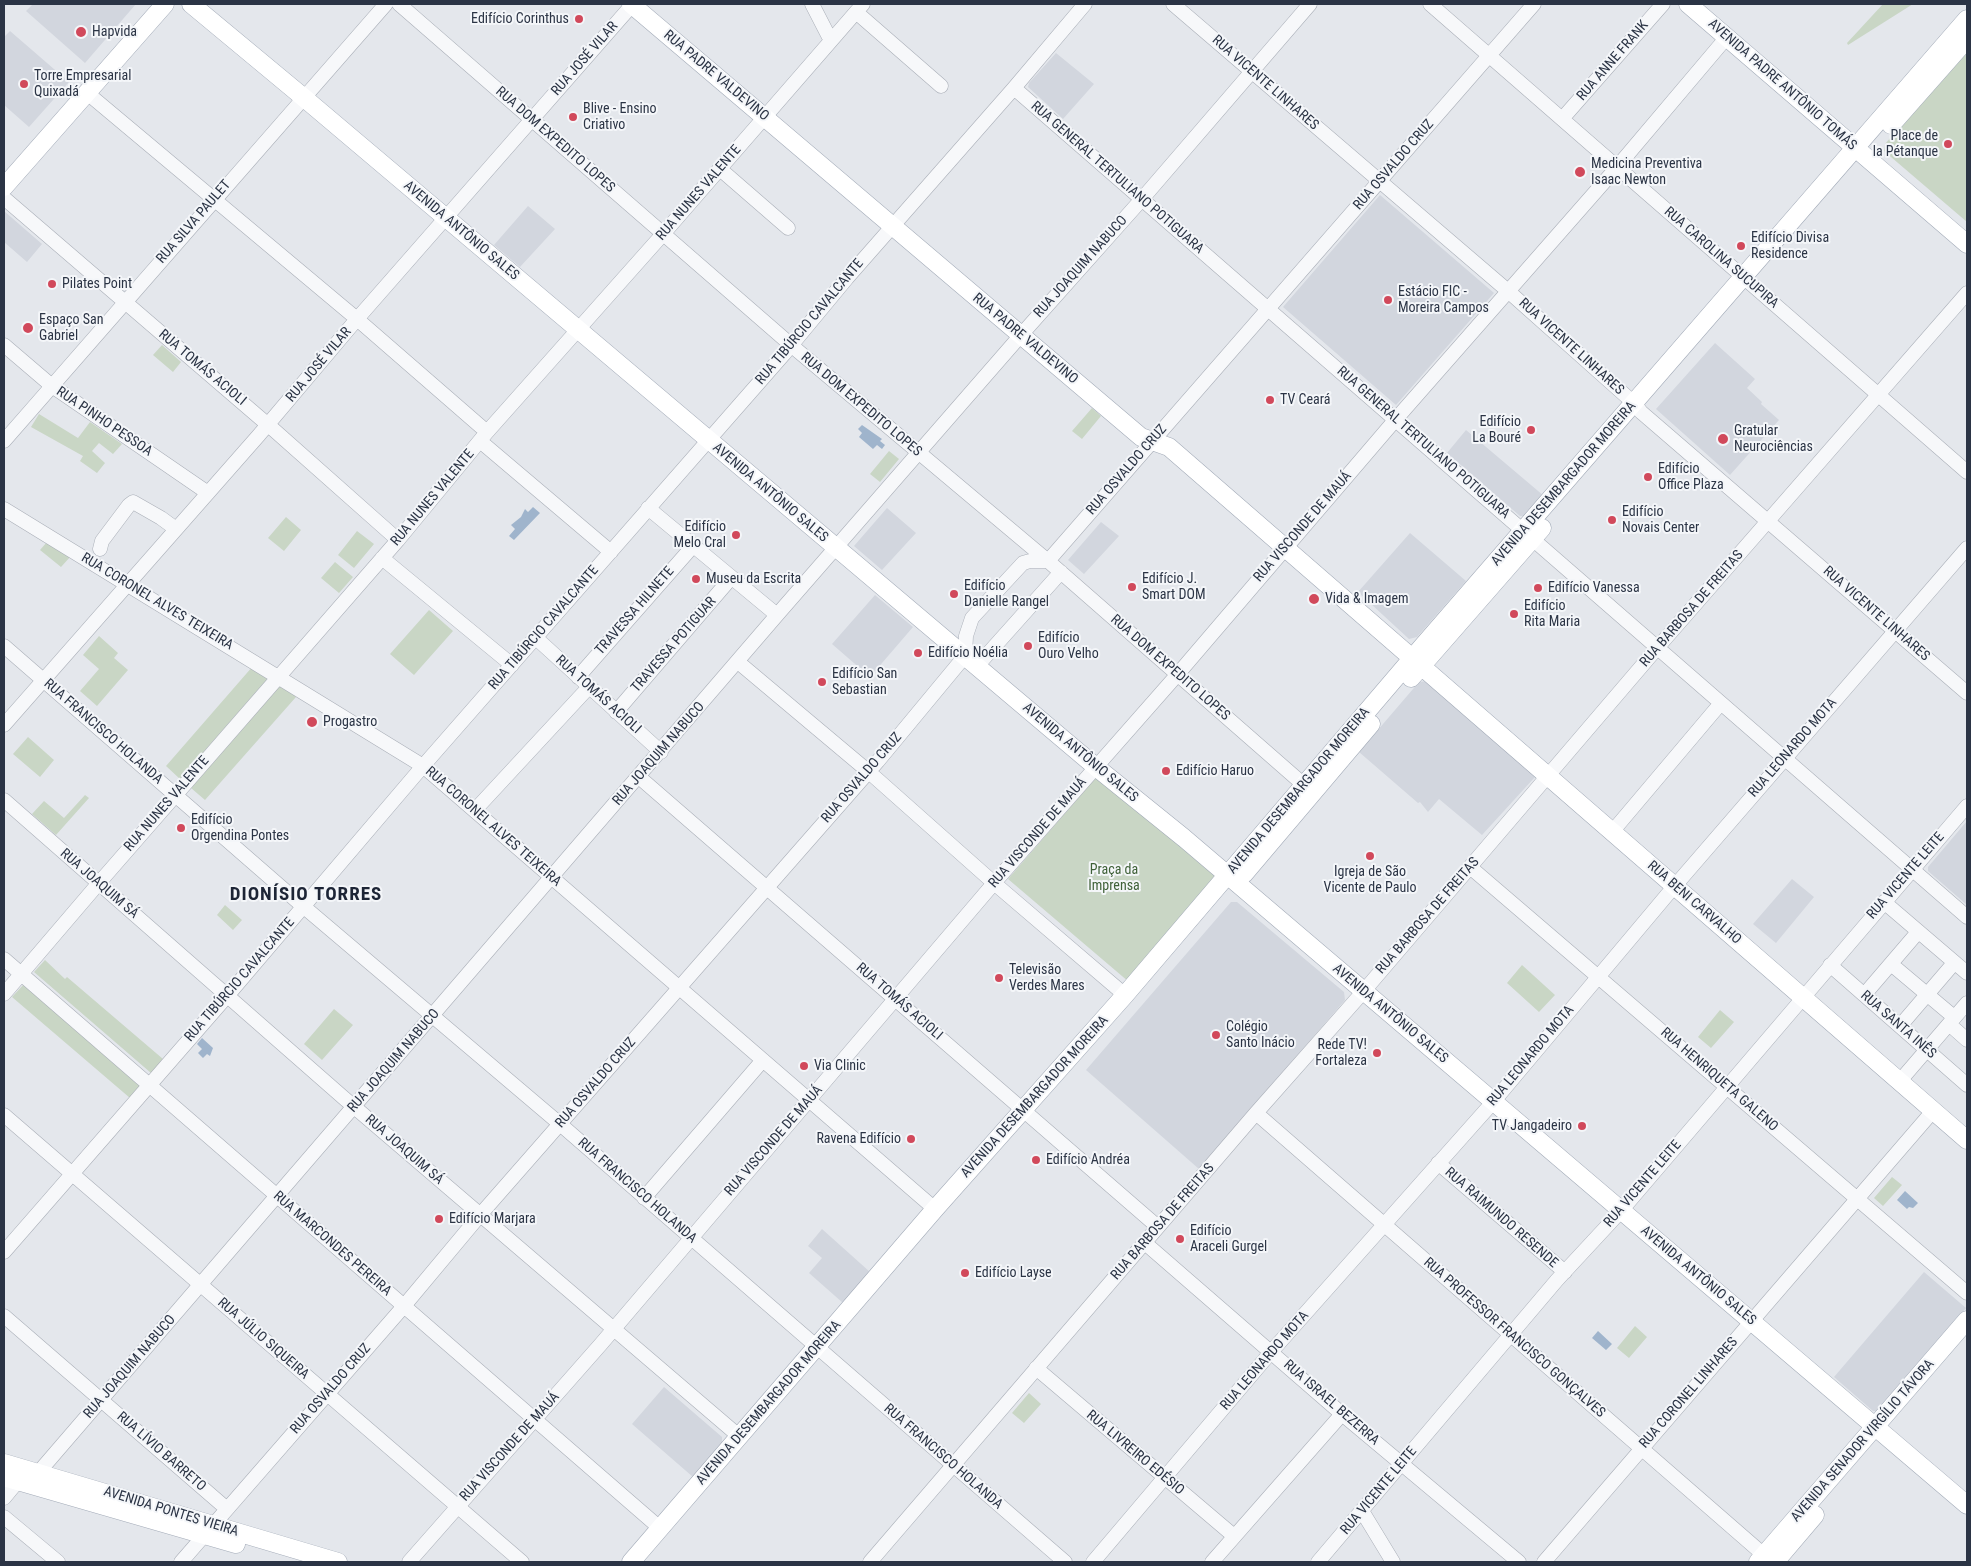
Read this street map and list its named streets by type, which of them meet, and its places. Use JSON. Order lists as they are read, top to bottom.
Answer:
{
  "streets": {
    "main road": [
      "RUA PADRE VALDEVINO",
      "AVENIDA PADRE ANTÔNIO TOMÁS",
      "AVENIDA ANTÔNIO SALES",
      "AVENIDA DESEMBARGADOR MOREIRA",
      "RUA BENI CARVALHO",
      "AVENIDA SENADOR VIRGÍLIO TÁVORA",
      "AVENIDA PONTES VIEIRA"
    ],
    "street": [
      "RUA JOSÉ VILAR",
      "RUA ANNE FRANK",
      "RUA VICENTE LINHARES",
      "RUA DOM EXPEDITO LOPES",
      "RUA OSVALDO CRUZ",
      "RUA GENERAL TERTULIANO POTIGUARA",
      "RUA NUNES VALENTE",
      "RUA SILVA PAULET",
      "RUA CAROLINA SUCUPIRA",
      "RUA JOAQUIM NABUCO",
      "RUA TIBÚRCIO CAVALCANTE",
      "RUA TOMÁS ACIOLI",
      "RUA PINHO PESSOA",
      "RUA VISCONDE DE MAUÁ",
      "RUA CORONEL ALVES TEIXEIRA",
      "RUA BARBOSA DE FREITAS",
      "TRAVESSA HILNETE",
      "TRAVESSA POTIGUAR",
      "RUA FRANCISCO HOLANDA",
      "RUA LEONARDO MOTA",
      "RUA VICENTE LEITE",
      "RUA JOAQUIM SÁ",
      "RUA SANTA INÊS",
      "RUA HENRIQUETA GALENO",
      "RUA RAIMUNDO RESENDE",
      "RUA MARCONDES PEREIRA",
      "RUA PROFESSOR FRANCISCO GONÇALVES",
      "RUA JÚLIO SIQUEIRA",
      "RUA CORONEL LINHARES",
      "RUA ISRAEL BEZERRA",
      "RUA LÍVIO BARRETO",
      "RUA LIVREIRO EDÉSIO"
    ]
  },
  "crossings": [
    ["RUA JOSÉ VILAR", "RUA PADRE VALDEVINO"],
    ["RUA JOSÉ VILAR", "RUA DOM EXPEDITO LOPES"],
    ["RUA JOSÉ VILAR", "AVENIDA ANTÔNIO SALES"],
    ["RUA JOSÉ VILAR", "RUA TOMÁS ACIOLI"],
    ["RUA JOSÉ VILAR", "RUA PINHO PESSOA"],
    ["RUA JOSÉ VILAR", "RUA CORONEL ALVES TEIXEIRA"],
    ["RUA JOSÉ VILAR", "RUA FRANCISCO HOLANDA"],
    ["RUA ANNE FRANK", "RUA CAROLINA SUCUPIRA"],
    ["RUA PADRE VALDEVINO", "RUA OSVALDO CRUZ"],
    ["RUA PADRE VALDEVINO", "RUA NUNES VALENTE"],
    ["RUA PADRE VALDEVINO", "RUA JOAQUIM NABUCO"],
    ["RUA PADRE VALDEVINO", "RUA TIBÚRCIO CAVALCANTE"],
    ["RUA PADRE VALDEVINO", "AVENIDA DESEMBARGADOR MOREIRA"],
    ["RUA PADRE VALDEVINO", "RUA VISCONDE DE MAUÁ"],
    ["RUA PADRE VALDEVINO", "RUA BENI CARVALHO"],
    ["RUA VICENTE LINHARES", "RUA OSVALDO CRUZ"],
    ["RUA VICENTE LINHARES", "RUA JOAQUIM NABUCO"],
    ["RUA VICENTE LINHARES", "AVENIDA DESEMBARGADOR MOREIRA"],
    ["RUA VICENTE LINHARES", "RUA VISCONDE DE MAUÁ"],
    ["RUA VICENTE LINHARES", "RUA BARBOSA DE FREITAS"],
    ["RUA VICENTE LINHARES", "RUA LEONARDO MOTA"],
    ["AVENIDA PADRE ANTÔNIO TOMÁS", "AVENIDA DESEMBARGADOR MOREIRA"],
    ["AVENIDA PADRE ANTÔNIO TOMÁS", "RUA VISCONDE DE MAUÁ"],
    ["RUA DOM EXPEDITO LOPES", "RUA OSVALDO CRUZ"],
    ["RUA DOM EXPEDITO LOPES", "RUA NUNES VALENTE"],
    ["RUA DOM EXPEDITO LOPES", "RUA JOAQUIM NABUCO"],
    ["RUA DOM EXPEDITO LOPES", "RUA TIBÚRCIO CAVALCANTE"],
    ["RUA DOM EXPEDITO LOPES", "AVENIDA DESEMBARGADOR MOREIRA"],
    ["RUA DOM EXPEDITO LOPES", "RUA VISCONDE DE MAUÁ"],
    ["RUA OSVALDO CRUZ", "RUA GENERAL TERTULIANO POTIGUARA"],
    ["RUA OSVALDO CRUZ", "AVENIDA ANTÔNIO SALES"],
    ["RUA OSVALDO CRUZ", "RUA CAROLINA SUCUPIRA"],
    ["RUA OSVALDO CRUZ", "RUA TOMÁS ACIOLI"],
    ["RUA OSVALDO CRUZ", "RUA CORONEL ALVES TEIXEIRA"],
    ["RUA OSVALDO CRUZ", "RUA FRANCISCO HOLANDA"],
    ["RUA OSVALDO CRUZ", "RUA JOAQUIM SÁ"],
    ["RUA OSVALDO CRUZ", "RUA MARCONDES PEREIRA"],
    ["RUA OSVALDO CRUZ", "RUA JÚLIO SIQUEIRA"],
    ["RUA OSVALDO CRUZ", "RUA LÍVIO BARRETO"],
    ["RUA OSVALDO CRUZ", "AVENIDA PONTES VIEIRA"],
    ["RUA GENERAL TERTULIANO POTIGUARA", "RUA JOAQUIM NABUCO"],
    ["RUA GENERAL TERTULIANO POTIGUARA", "RUA TIBÚRCIO CAVALCANTE"],
    ["RUA GENERAL TERTULIANO POTIGUARA", "AVENIDA DESEMBARGADOR MOREIRA"],
    ["RUA GENERAL TERTULIANO POTIGUARA", "RUA VISCONDE DE MAUÁ"],
    ["RUA GENERAL TERTULIANO POTIGUARA", "RUA BARBOSA DE FREITAS"],
    ["RUA GENERAL TERTULIANO POTIGUARA", "RUA LEONARDO MOTA"],
    ["RUA GENERAL TERTULIANO POTIGUARA", "RUA VICENTE LEITE"],
    ["RUA NUNES VALENTE", "AVENIDA ANTÔNIO SALES"],
    ["RUA NUNES VALENTE", "RUA TOMÁS ACIOLI"],
    ["RUA NUNES VALENTE", "RUA CORONEL ALVES TEIXEIRA"],
    ["RUA NUNES VALENTE", "RUA FRANCISCO HOLANDA"],
    ["RUA NUNES VALENTE", "RUA JOAQUIM SÁ"],
    ["RUA NUNES VALENTE", "RUA MARCONDES PEREIRA"],
    ["RUA SILVA PAULET", "AVENIDA ANTÔNIO SALES"],
    ["RUA SILVA PAULET", "RUA TOMÁS ACIOLI"],
    ["RUA SILVA PAULET", "RUA PINHO PESSOA"],
    ["AVENIDA ANTÔNIO SALES", "RUA JOAQUIM NABUCO"],
    ["AVENIDA ANTÔNIO SALES", "RUA TIBÚRCIO CAVALCANTE"],
    ["AVENIDA ANTÔNIO SALES", "AVENIDA DESEMBARGADOR MOREIRA"],
    ["AVENIDA ANTÔNIO SALES", "RUA VISCONDE DE MAUÁ"],
    ["AVENIDA ANTÔNIO SALES", "RUA BARBOSA DE FREITAS"],
    ["AVENIDA ANTÔNIO SALES", "RUA LEONARDO MOTA"],
    ["AVENIDA ANTÔNIO SALES", "RUA VICENTE LEITE"],
    ["AVENIDA ANTÔNIO SALES", "RUA CORONEL LINHARES"],
    ["AVENIDA ANTÔNIO SALES", "AVENIDA SENADOR VIRGÍLIO TÁVORA"],
    ["RUA CAROLINA SUCUPIRA", "AVENIDA DESEMBARGADOR MOREIRA"],
    ["RUA CAROLINA SUCUPIRA", "RUA VISCONDE DE MAUÁ"],
    ["RUA CAROLINA SUCUPIRA", "RUA BARBOSA DE FREITAS"],
    ["RUA JOAQUIM NABUCO", "RUA TOMÁS ACIOLI"],
    ["RUA JOAQUIM NABUCO", "RUA CORONEL ALVES TEIXEIRA"],
    ["RUA JOAQUIM NABUCO", "RUA FRANCISCO HOLANDA"],
    ["RUA JOAQUIM NABUCO", "RUA JOAQUIM SÁ"],
    ["RUA JOAQUIM NABUCO", "RUA MARCONDES PEREIRA"],
    ["RUA JOAQUIM NABUCO", "RUA JÚLIO SIQUEIRA"],
    ["RUA JOAQUIM NABUCO", "RUA LÍVIO BARRETO"],
    ["RUA JOAQUIM NABUCO", "AVENIDA PONTES VIEIRA"],
    ["RUA TIBÚRCIO CAVALCANTE", "RUA TOMÁS ACIOLI"],
    ["RUA TIBÚRCIO CAVALCANTE", "RUA CORONEL ALVES TEIXEIRA"],
    ["RUA TIBÚRCIO CAVALCANTE", "RUA FRANCISCO HOLANDA"],
    ["RUA TIBÚRCIO CAVALCANTE", "RUA JOAQUIM SÁ"],
    ["RUA TIBÚRCIO CAVALCANTE", "RUA MARCONDES PEREIRA"],
    ["RUA TIBÚRCIO CAVALCANTE", "RUA JÚLIO SIQUEIRA"],
    ["RUA TOMÁS ACIOLI", "AVENIDA DESEMBARGADOR MOREIRA"],
    ["RUA TOMÁS ACIOLI", "RUA VISCONDE DE MAUÁ"],
    ["RUA TOMÁS ACIOLI", "RUA BARBOSA DE FREITAS"],
    ["RUA TOMÁS ACIOLI", "TRAVESSA HILNETE"],
    ["RUA TOMÁS ACIOLI", "TRAVESSA POTIGUAR"],
    ["AVENIDA DESEMBARGADOR MOREIRA", "RUA CORONEL ALVES TEIXEIRA"],
    ["AVENIDA DESEMBARGADOR MOREIRA", "RUA FRANCISCO HOLANDA"],
    ["AVENIDA DESEMBARGADOR MOREIRA", "RUA JOAQUIM SÁ"],
    ["AVENIDA DESEMBARGADOR MOREIRA", "RUA BENI CARVALHO"],
    ["AVENIDA DESEMBARGADOR MOREIRA", "RUA MARCONDES PEREIRA"],
    ["RUA VISCONDE DE MAUÁ", "RUA CORONEL ALVES TEIXEIRA"],
    ["RUA VISCONDE DE MAUÁ", "RUA FRANCISCO HOLANDA"],
    ["RUA VISCONDE DE MAUÁ", "RUA JOAQUIM SÁ"],
    ["RUA VISCONDE DE MAUÁ", "RUA MARCONDES PEREIRA"],
    ["RUA VISCONDE DE MAUÁ", "RUA JÚLIO SIQUEIRA"],
    ["RUA BARBOSA DE FREITAS", "RUA FRANCISCO HOLANDA"],
    ["RUA BARBOSA DE FREITAS", "RUA BENI CARVALHO"],
    ["RUA BARBOSA DE FREITAS", "RUA HENRIQUETA GALENO"],
    ["RUA BARBOSA DE FREITAS", "RUA PROFESSOR FRANCISCO GONÇALVES"],
    ["RUA BARBOSA DE FREITAS", "RUA ISRAEL BEZERRA"],
    ["RUA BARBOSA DE FREITAS", "RUA LIVREIRO EDÉSIO"],
    ["RUA LEONARDO MOTA", "RUA BENI CARVALHO"],
    ["RUA LEONARDO MOTA", "RUA HENRIQUETA GALENO"],
    ["RUA LEONARDO MOTA", "RUA RAIMUNDO RESENDE"],
    ["RUA LEONARDO MOTA", "RUA PROFESSOR FRANCISCO GONÇALVES"],
    ["RUA LEONARDO MOTA", "RUA ISRAEL BEZERRA"],
    ["RUA LEONARDO MOTA", "RUA LIVREIRO EDÉSIO"],
    ["RUA VICENTE LEITE", "RUA BENI CARVALHO"],
    ["RUA VICENTE LEITE", "RUA SANTA INÊS"],
    ["RUA VICENTE LEITE", "RUA HENRIQUETA GALENO"],
    ["RUA VICENTE LEITE", "RUA RAIMUNDO RESENDE"],
    ["RUA VICENTE LEITE", "RUA PROFESSOR FRANCISCO GONÇALVES"],
    ["RUA VICENTE LEITE", "RUA ISRAEL BEZERRA"],
    ["RUA BENI CARVALHO", "RUA CORONEL LINHARES"],
    ["RUA HENRIQUETA GALENO", "RUA CORONEL LINHARES"],
    ["RUA PROFESSOR FRANCISCO GONÇALVES", "RUA CORONEL LINHARES"],
    ["RUA PROFESSOR FRANCISCO GONÇALVES", "AVENIDA SENADOR VIRGÍLIO TÁVORA"]
  ],
  "districts": ["DIONÍSIO TORRES"],
  "parks": ["Praça da Imprensa"],
  "places": [
    "Edifício Corinthus",
    "Hapvida",
    "Torre Empresarial Quixadá",
    "Blive - Ensino Criativo",
    "Place de la Pétanque",
    "Medicina Preventiva Isaac Newton",
    "Edifício Divisa Residence",
    "Pilates Point",
    "Estácio FIC - Moreira Campos",
    "Espaço San Gabriel",
    "TV Ceará",
    "Edifício La Bouré",
    "Gratular Neurociências",
    "Edifício Office Plaza",
    "Edifício Novais Center",
    "Edifício Melo Cral",
    "Museu da Escrita",
    "Edifício J. Smart DOM",
    "Edifício Vanessa",
    "Edifício Danielle Rangel",
    "Vida & Imagem",
    "Edifício Rita Maria",
    "Edifício Ouro Velho",
    "Edifício Noélia",
    "Edifício San Sebastian",
    "Progastro",
    "Edifício Haruo",
    "Edifício Orgendina Pontes",
    "Igreja de São Vicente de Paulo",
    "Televisão Verdes Mares",
    "Colégio Santo Inácio",
    "Rede TV! Fortaleza",
    "Via Clinic",
    "TV Jangadeiro",
    "Ravena Edifício",
    "Edifício Andréa",
    "Edifício Marjara",
    "Edifício Araceli Gurgel",
    "Edifício Layse"
  ]
}
